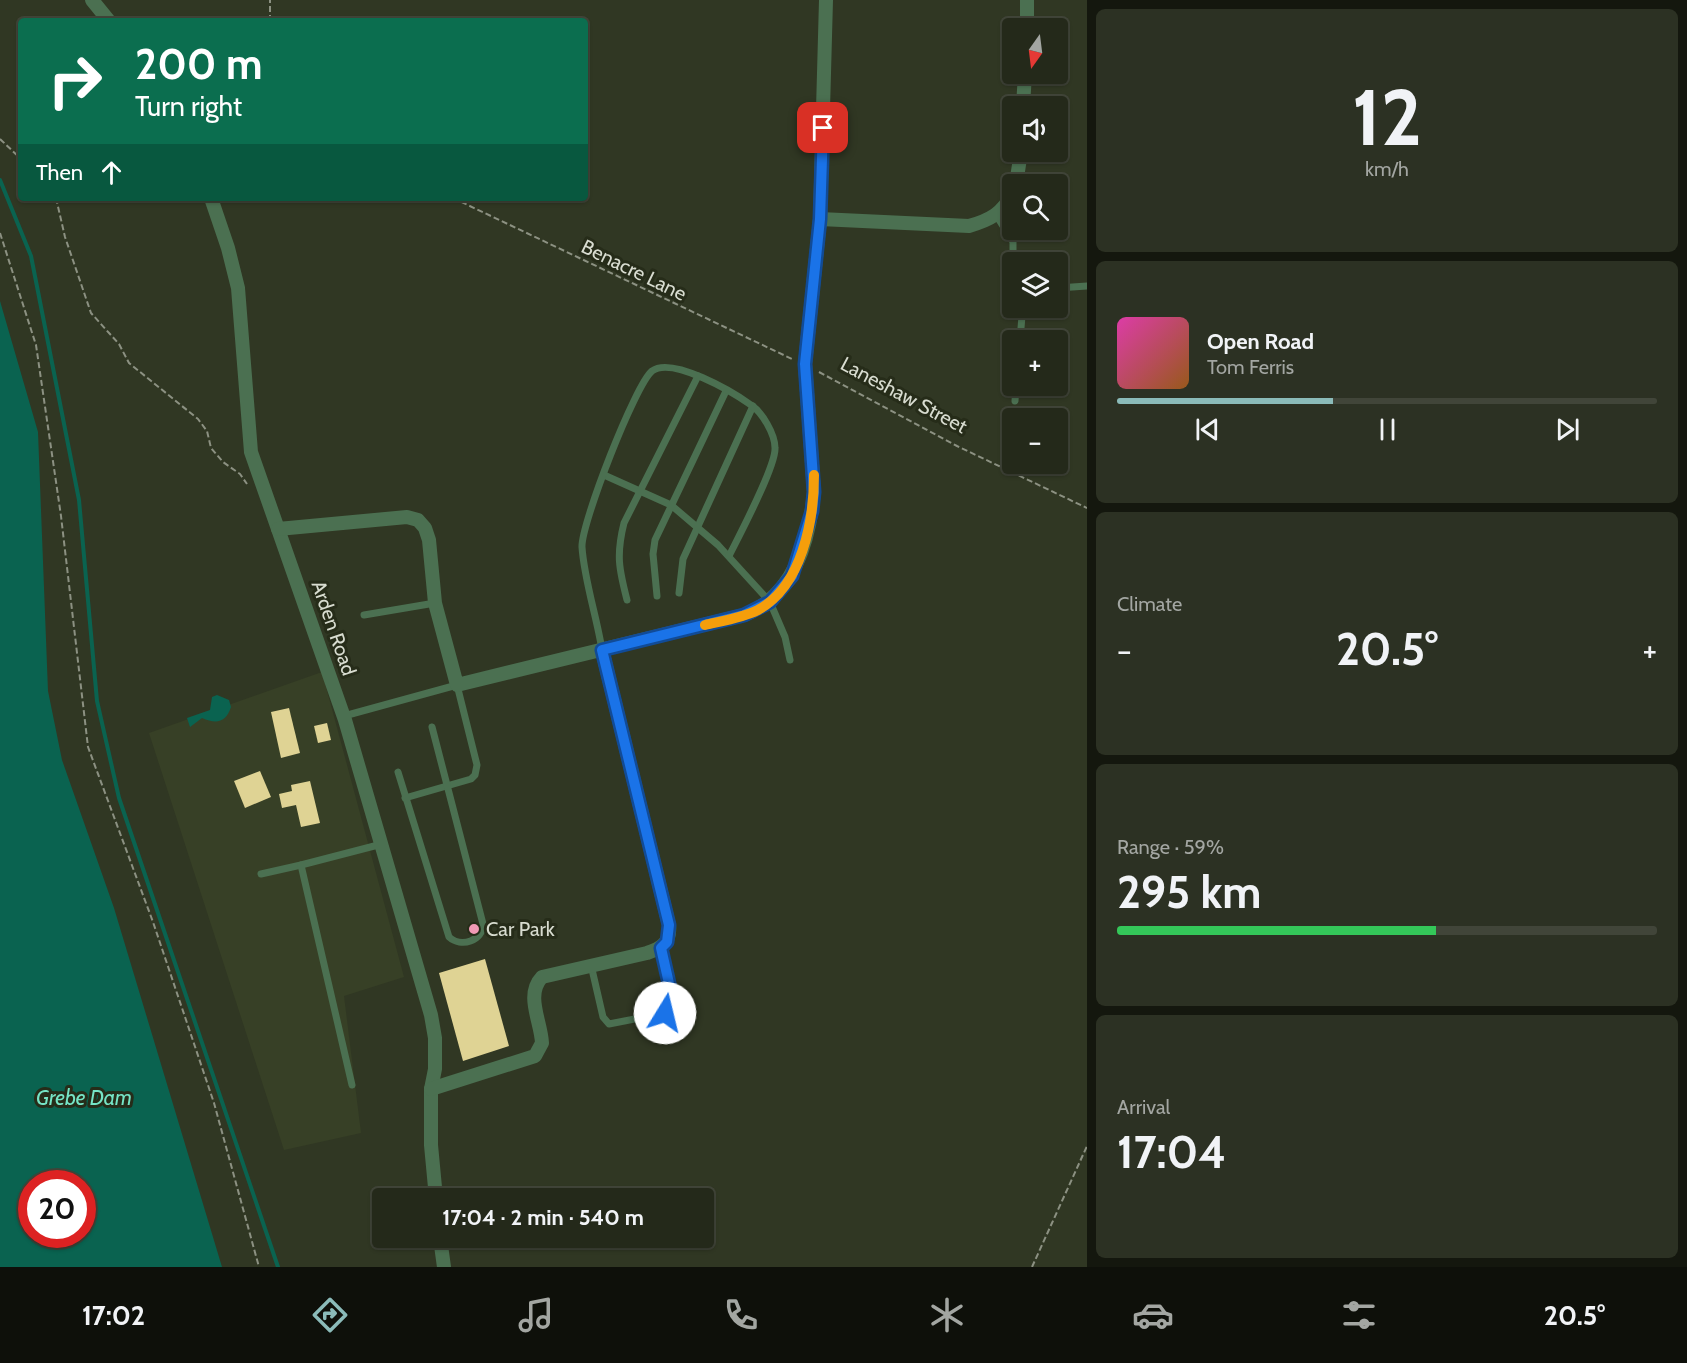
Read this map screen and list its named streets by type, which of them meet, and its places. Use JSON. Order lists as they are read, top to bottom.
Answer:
{
  "streets": {
    "street": ["Arden Road"],
    "path": ["Benacre Lane", "Laneshaw Street"]
  },
  "crossings": [
    ["Benacre Lane", "Laneshaw Street"]
  ],
  "water": ["Grebe Dam"],
  "places": ["Car Park"],
  "north": "bottom",
  "page": {
    "tile": [
      ["12", "km/h"],
      "Climate",
      ["Range · 59%", "295 km"],
      ["Arrival", "17:04"]
    ],
    "map_buttons": ["+", "−"],
    "turn": ["200 m", "Turn right"],
    "then": "Then",
    "song": ["Open Road", "Tom Ferris"],
    "heat": ["−", "20.5°", "+"],
    "limit": "20",
    "trip": "17:04 · 2 min · 540 m",
    "tabs": ["17:02", "20.5°"]
  }
}
